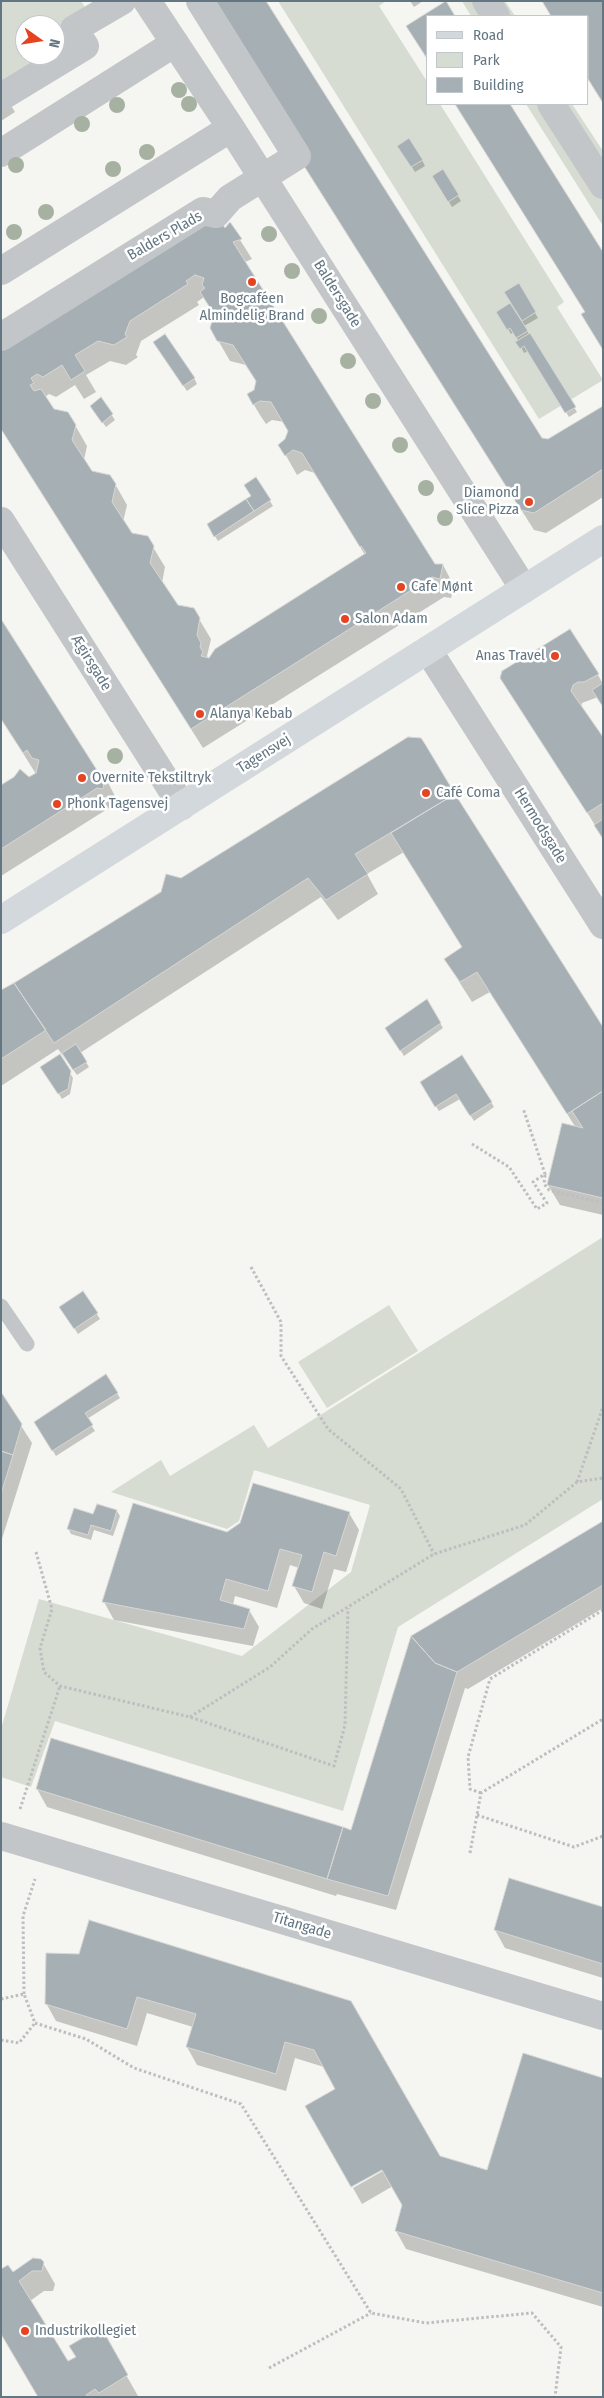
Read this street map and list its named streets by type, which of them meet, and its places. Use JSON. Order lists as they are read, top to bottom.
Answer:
{
  "streets": {
    "street": [
      "Balders Plads",
      "Baldersgade",
      "Ægirsgade",
      "Tagensvej",
      "Hermodsgade",
      "Titangade"
    ]
  },
  "crossings": [
    ["Balders Plads", "Baldersgade"],
    ["Baldersgade", "Tagensvej"],
    ["Ægirsgade", "Tagensvej"],
    ["Tagensvej", "Hermodsgade"]
  ],
  "places": [
    "Bogcaféen Almindelig Brand",
    "Diamond Slice Pizza",
    "Cafe Mønt",
    "Salon Adam",
    "Anas Travel",
    "Alanya Kebab",
    "Overnite Tekstiltryk",
    "Café Coma",
    "Phonk Tagensvej",
    "Industrikollegiet"
  ],
  "legend": ["Road", "Park", "Building"],
  "north": "right"
}
